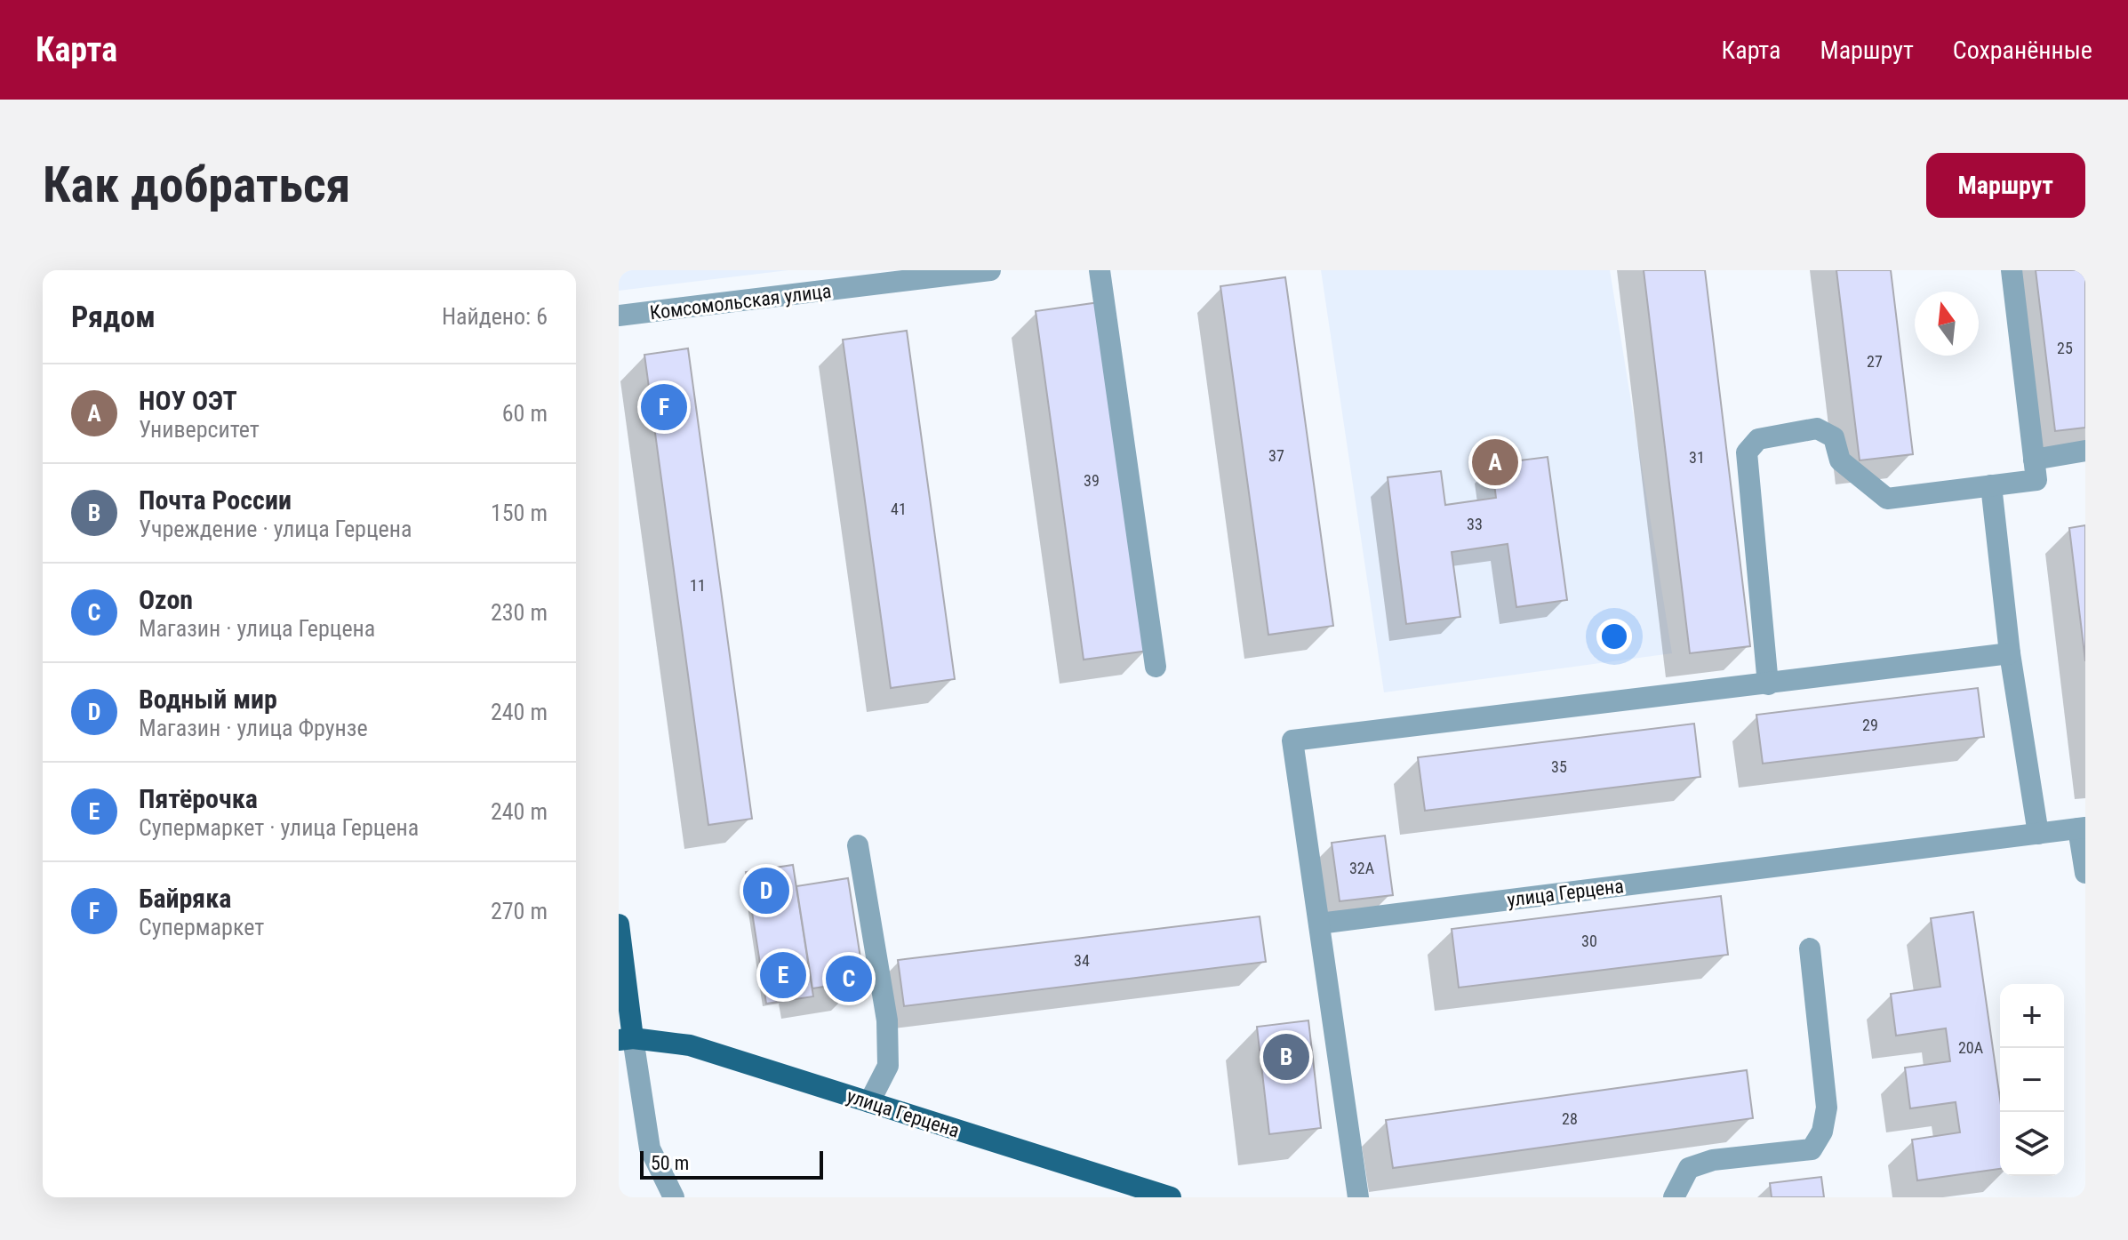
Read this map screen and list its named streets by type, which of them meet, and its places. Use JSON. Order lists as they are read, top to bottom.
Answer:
{
  "streets": {
    "main road": ["улица Герцена"],
    "street": ["Комсомольская улица"]
  },
  "house_numbers": [
    "25",
    "27",
    "37",
    "31",
    "39",
    "41",
    "33",
    "11",
    "29",
    "35",
    "32А",
    "30",
    "34",
    "20А",
    "28"
  ],
  "scale_bar": "50 m",
  "north": "top",
  "page": {
    "header": "Карта",
    "nav": ["Карта", "Маршрут", "Сохранённые"],
    "buttons": "Маршрут",
    "title": "Как добраться",
    "heading": ["Рядом", "Найдено: 6"],
    "list": [
      {
        "mark": "A",
        "name": "НОУ ОЭТ",
        "note": "Университет",
        "value": "60 m"
      },
      {
        "mark": "B",
        "name": "Почта России",
        "note": "Учреждение · улица Герцена",
        "value": "150 m"
      },
      {
        "mark": "C",
        "name": "Ozon",
        "note": "Магазин · улица Герцена",
        "value": "230 m"
      },
      {
        "mark": "D",
        "name": "Водный мир",
        "note": "Магазин · улица Фрунзе",
        "value": "240 m"
      },
      {
        "mark": "E",
        "name": "Пятёрочка",
        "note": "Супермаркет · улица Герцена",
        "value": "240 m"
      },
      {
        "mark": "F",
        "name": "Байряка",
        "note": "Супермаркет",
        "value": "270 m"
      }
    ],
    "pins": [
      "F",
      "A",
      "D",
      "E",
      "C",
      "B"
    ],
    "map_buttons": ["+", "−"],
    "scale": "50 m"
  }
}
